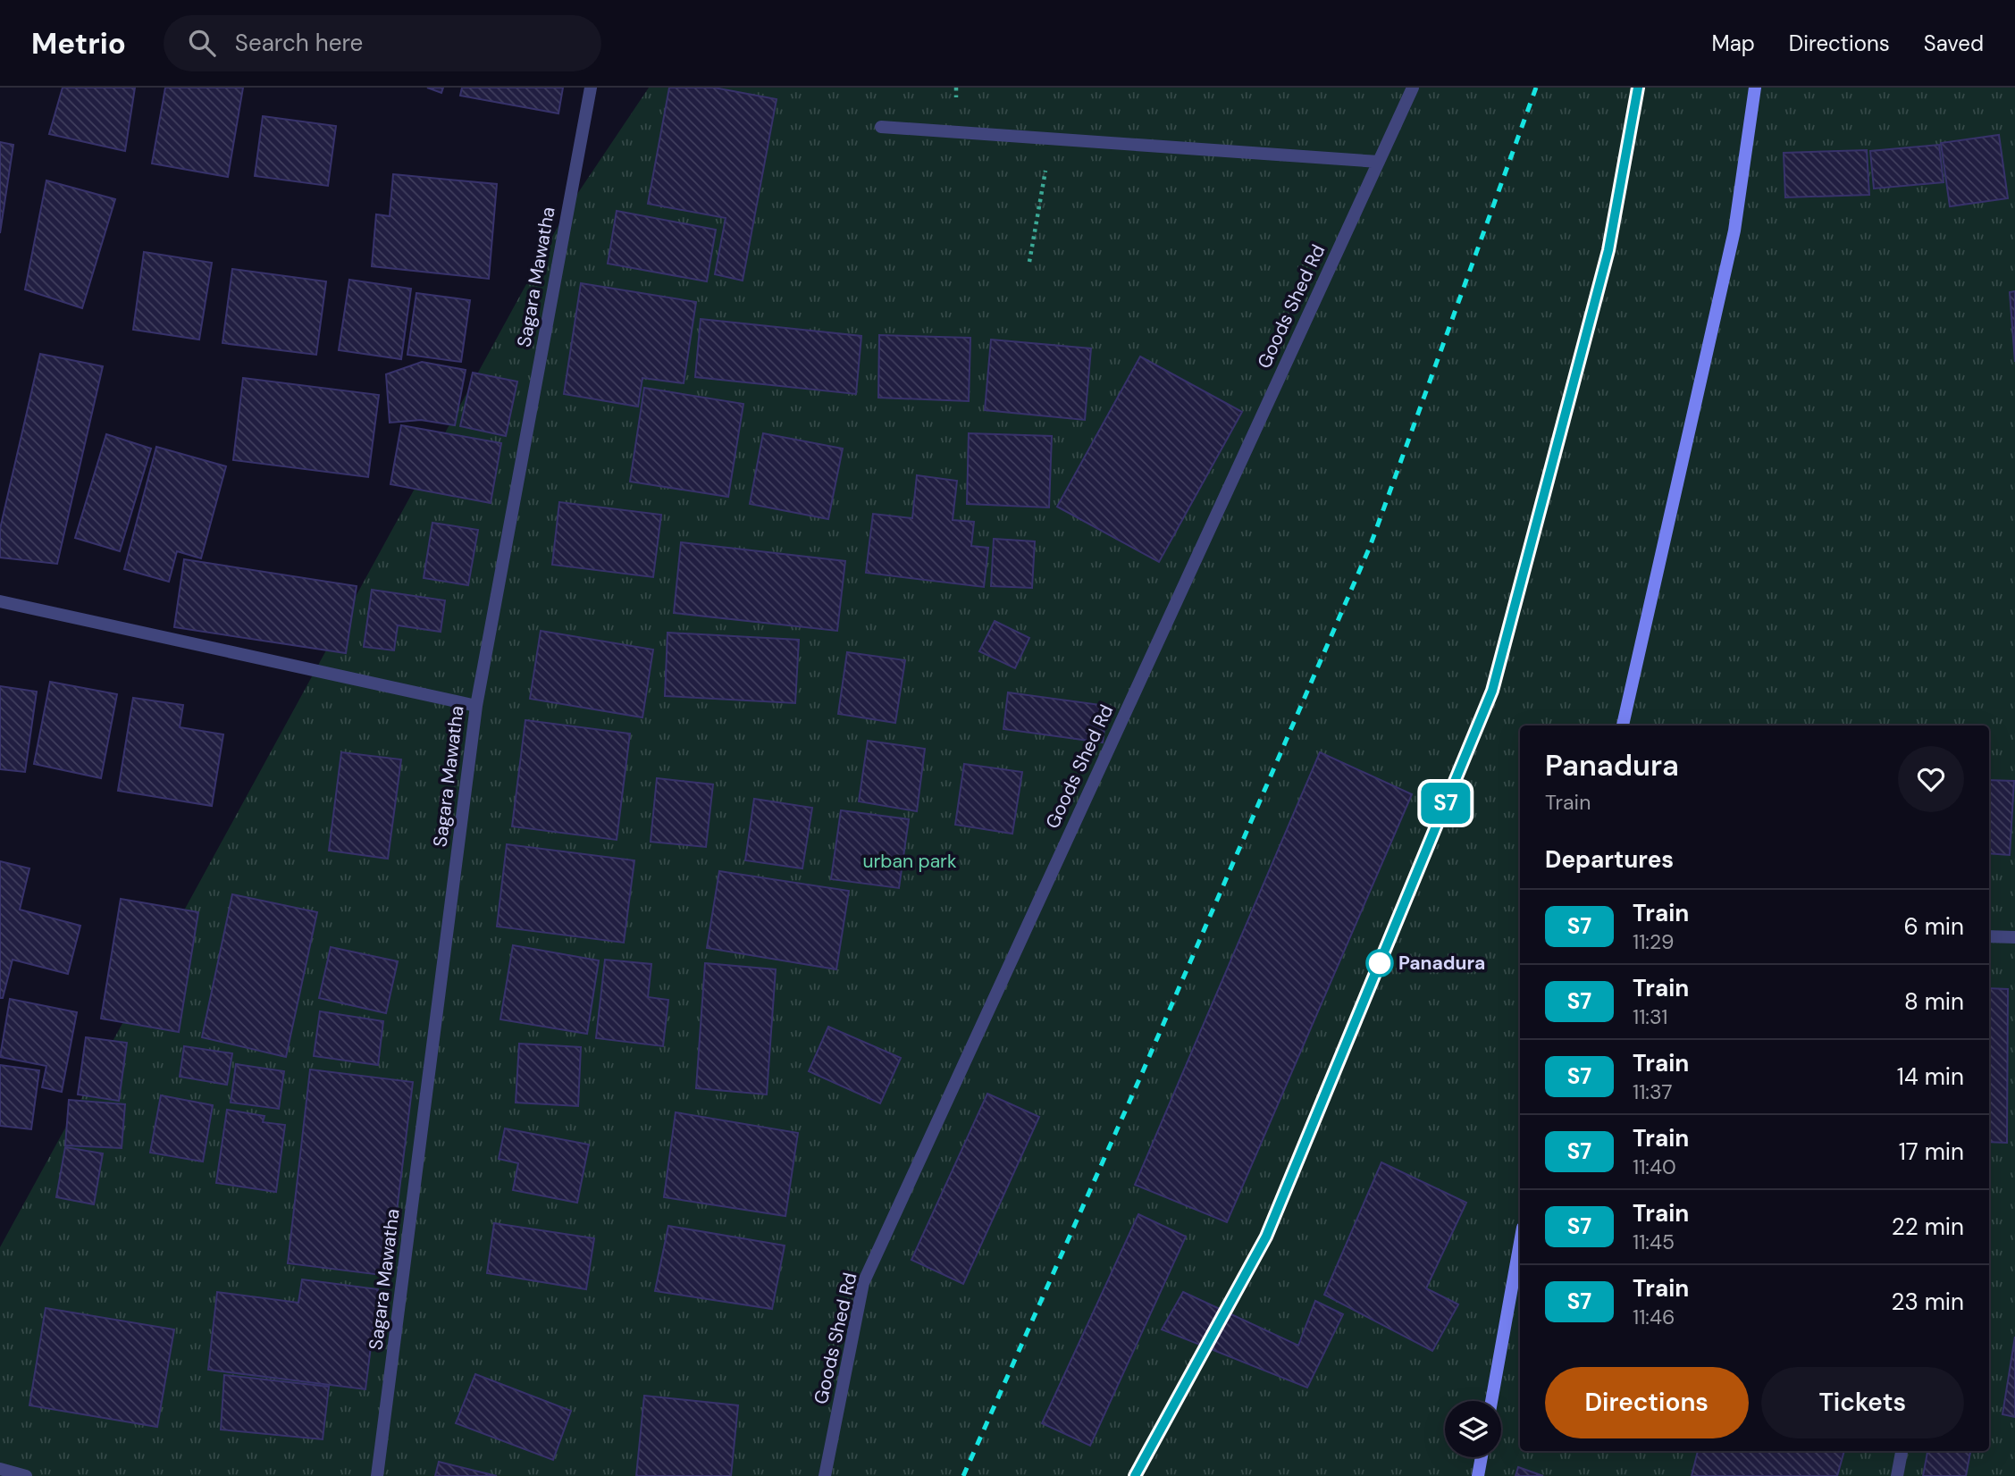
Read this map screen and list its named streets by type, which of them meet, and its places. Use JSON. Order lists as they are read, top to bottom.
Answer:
{
  "streets": {
    "street": ["Sagara Mawatha", "Goods Shed Rd"]
  },
  "parks": ["urban park"],
  "places": ["Panadura"],
  "page": {
    "header": "Metrio",
    "search": "Search here",
    "nav": ["Map", "Directions", "Saved"],
    "on_map": "S7",
    "heading": [
      ["Panadura", "Train"],
      "Departures"
    ],
    "list": [
      {
        "mark": "S7",
        "name": "Train",
        "note": "11:29",
        "value": "6 min"
      },
      {
        "mark": "S7",
        "name": "Train",
        "note": "11:31",
        "value": "8 min"
      },
      {
        "mark": "S7",
        "name": "Train",
        "note": "11:37",
        "value": "14 min"
      },
      {
        "mark": "S7",
        "name": "Train",
        "note": "11:40",
        "value": "17 min"
      },
      {
        "mark": "S7",
        "name": "Train",
        "note": "11:45",
        "value": "22 min"
      },
      {
        "mark": "S7",
        "name": "Train",
        "note": "11:46",
        "value": "23 min"
      }
    ],
    "buttons": ["Directions", "Tickets"]
  }
}
